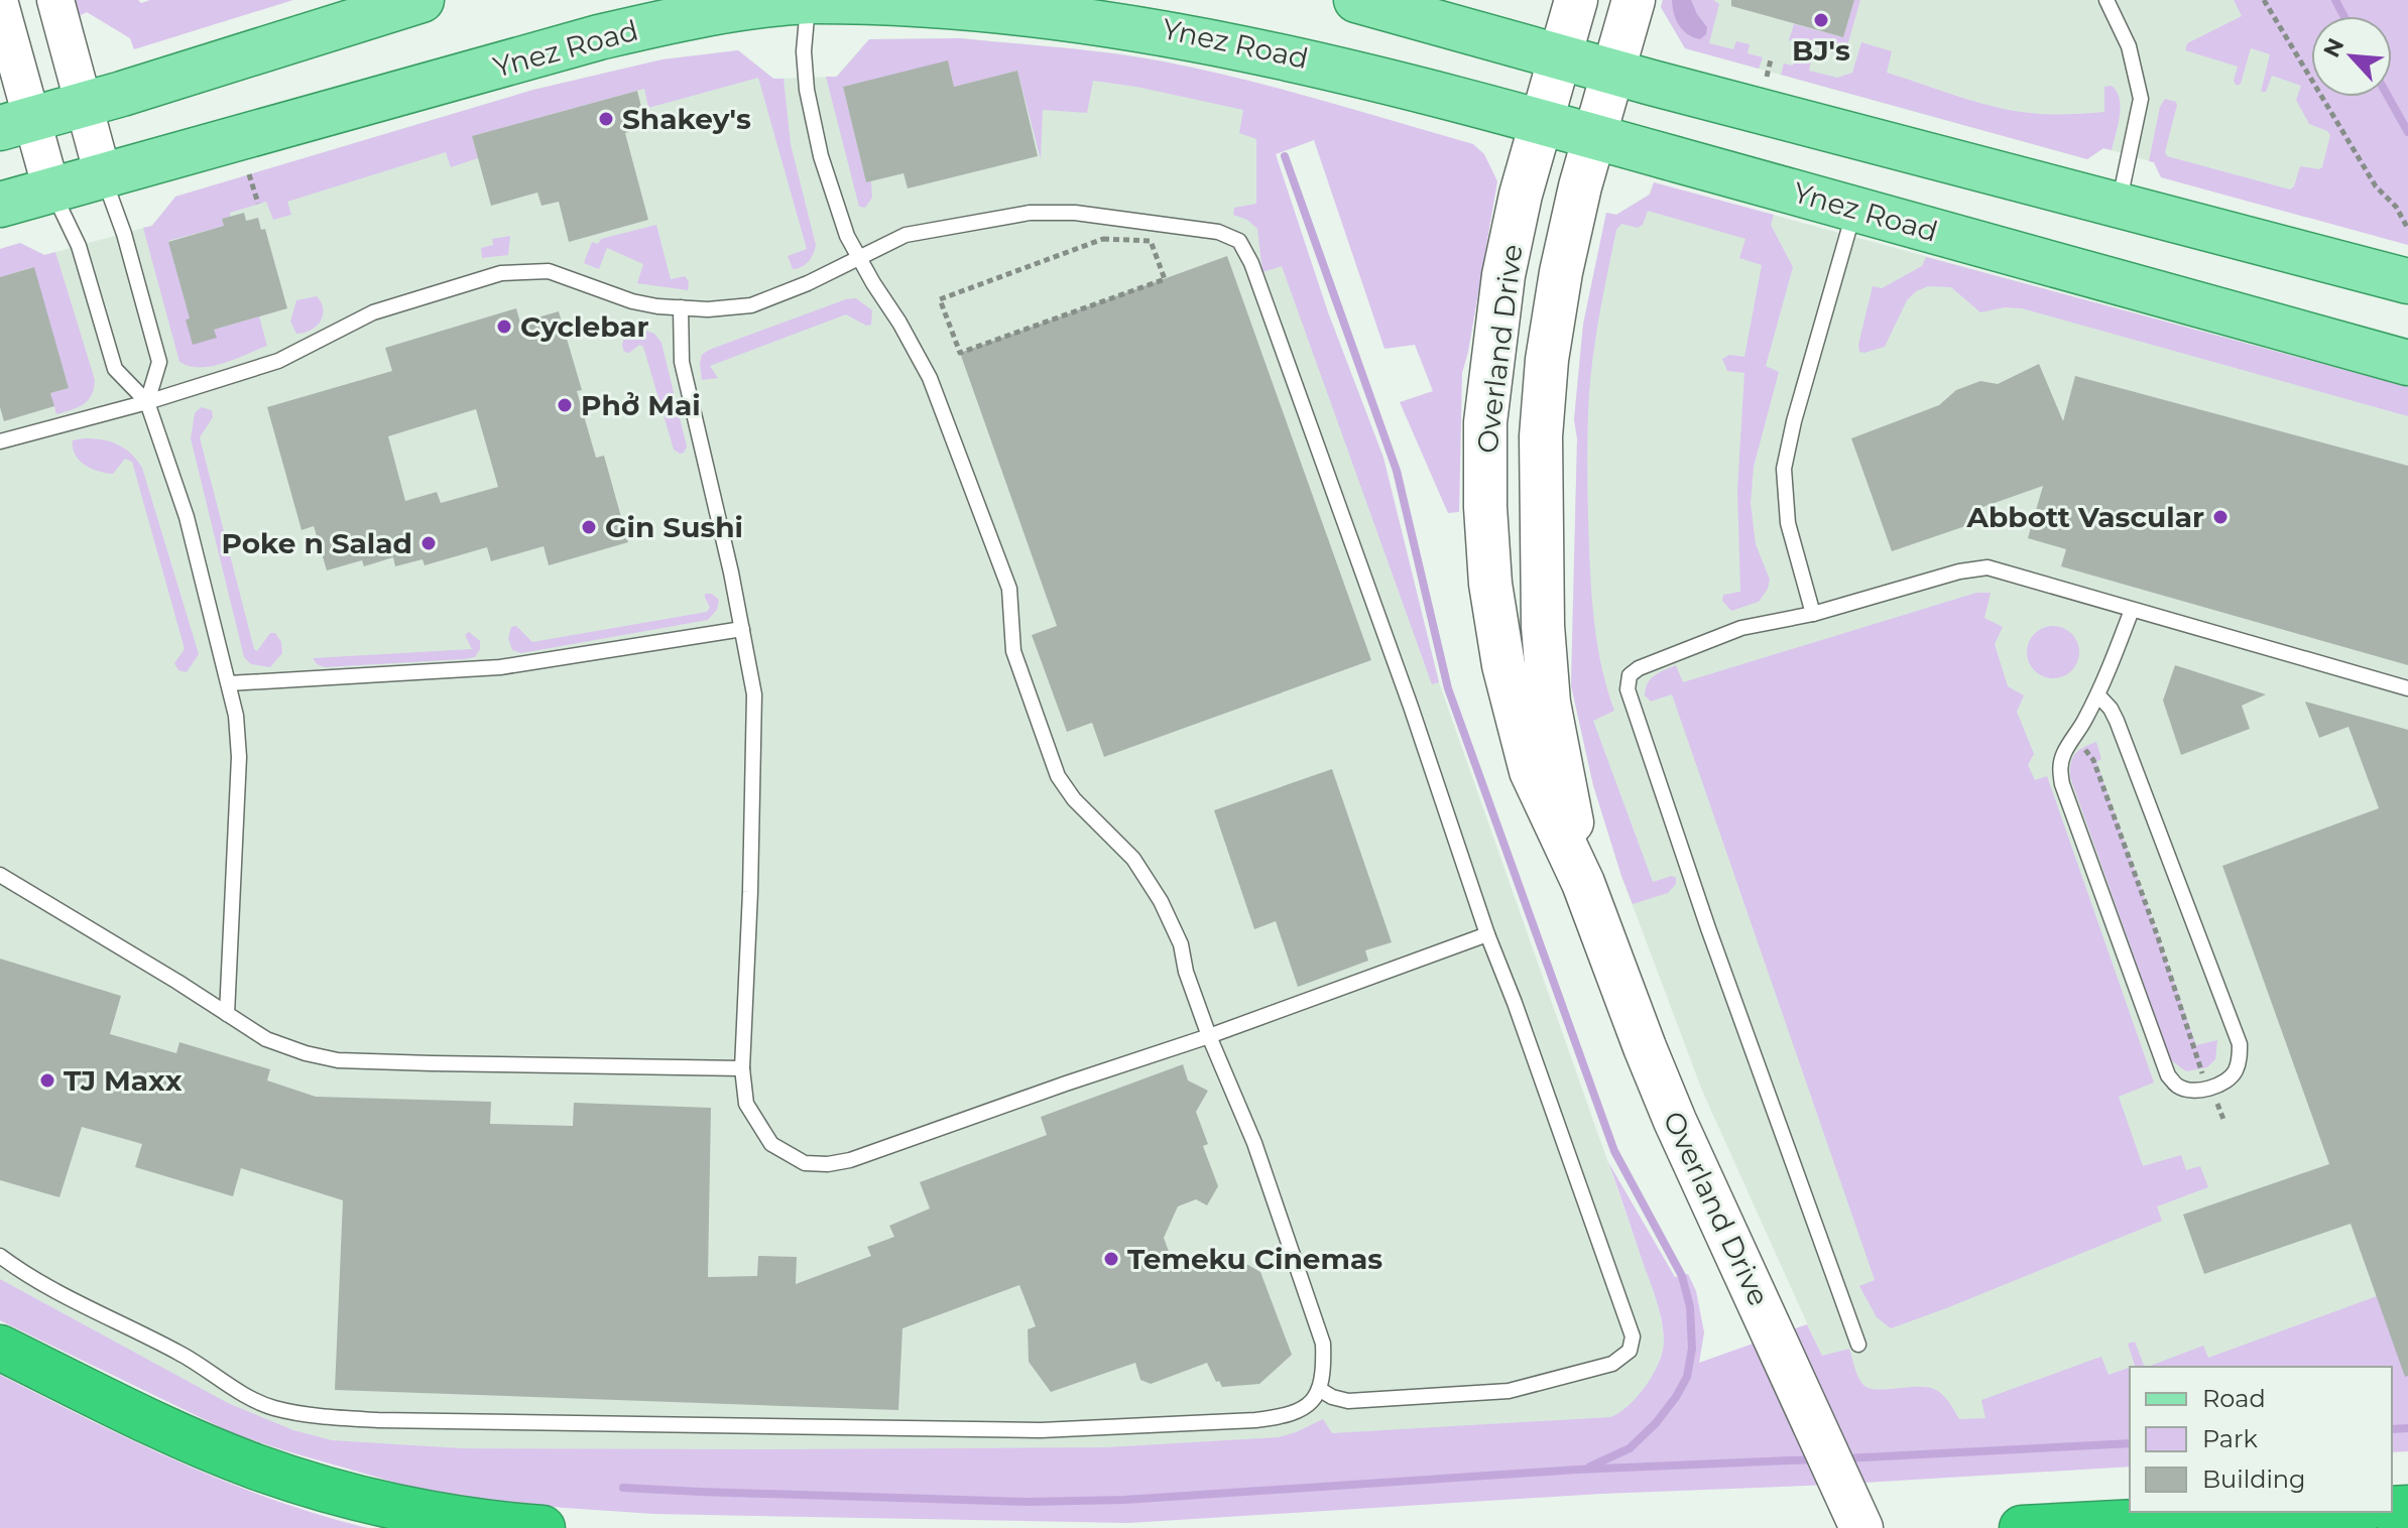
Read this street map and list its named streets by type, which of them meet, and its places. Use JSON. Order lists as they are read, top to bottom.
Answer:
{
  "streets": {
    "main road": ["Ynez Road", "Overland Drive"]
  },
  "crossings": [
    ["Ynez Road", "Overland Drive"]
  ],
  "places": [
    "BJ's",
    "Shakey's",
    "Cyclebar",
    "Phở Mai",
    "Abbott Vascular",
    "Gin Sushi",
    "Poke n Salad",
    "TJ Maxx",
    "Temeku Cinemas"
  ],
  "legend": ["Road", "Park", "Building"],
  "north": "top left"
}
